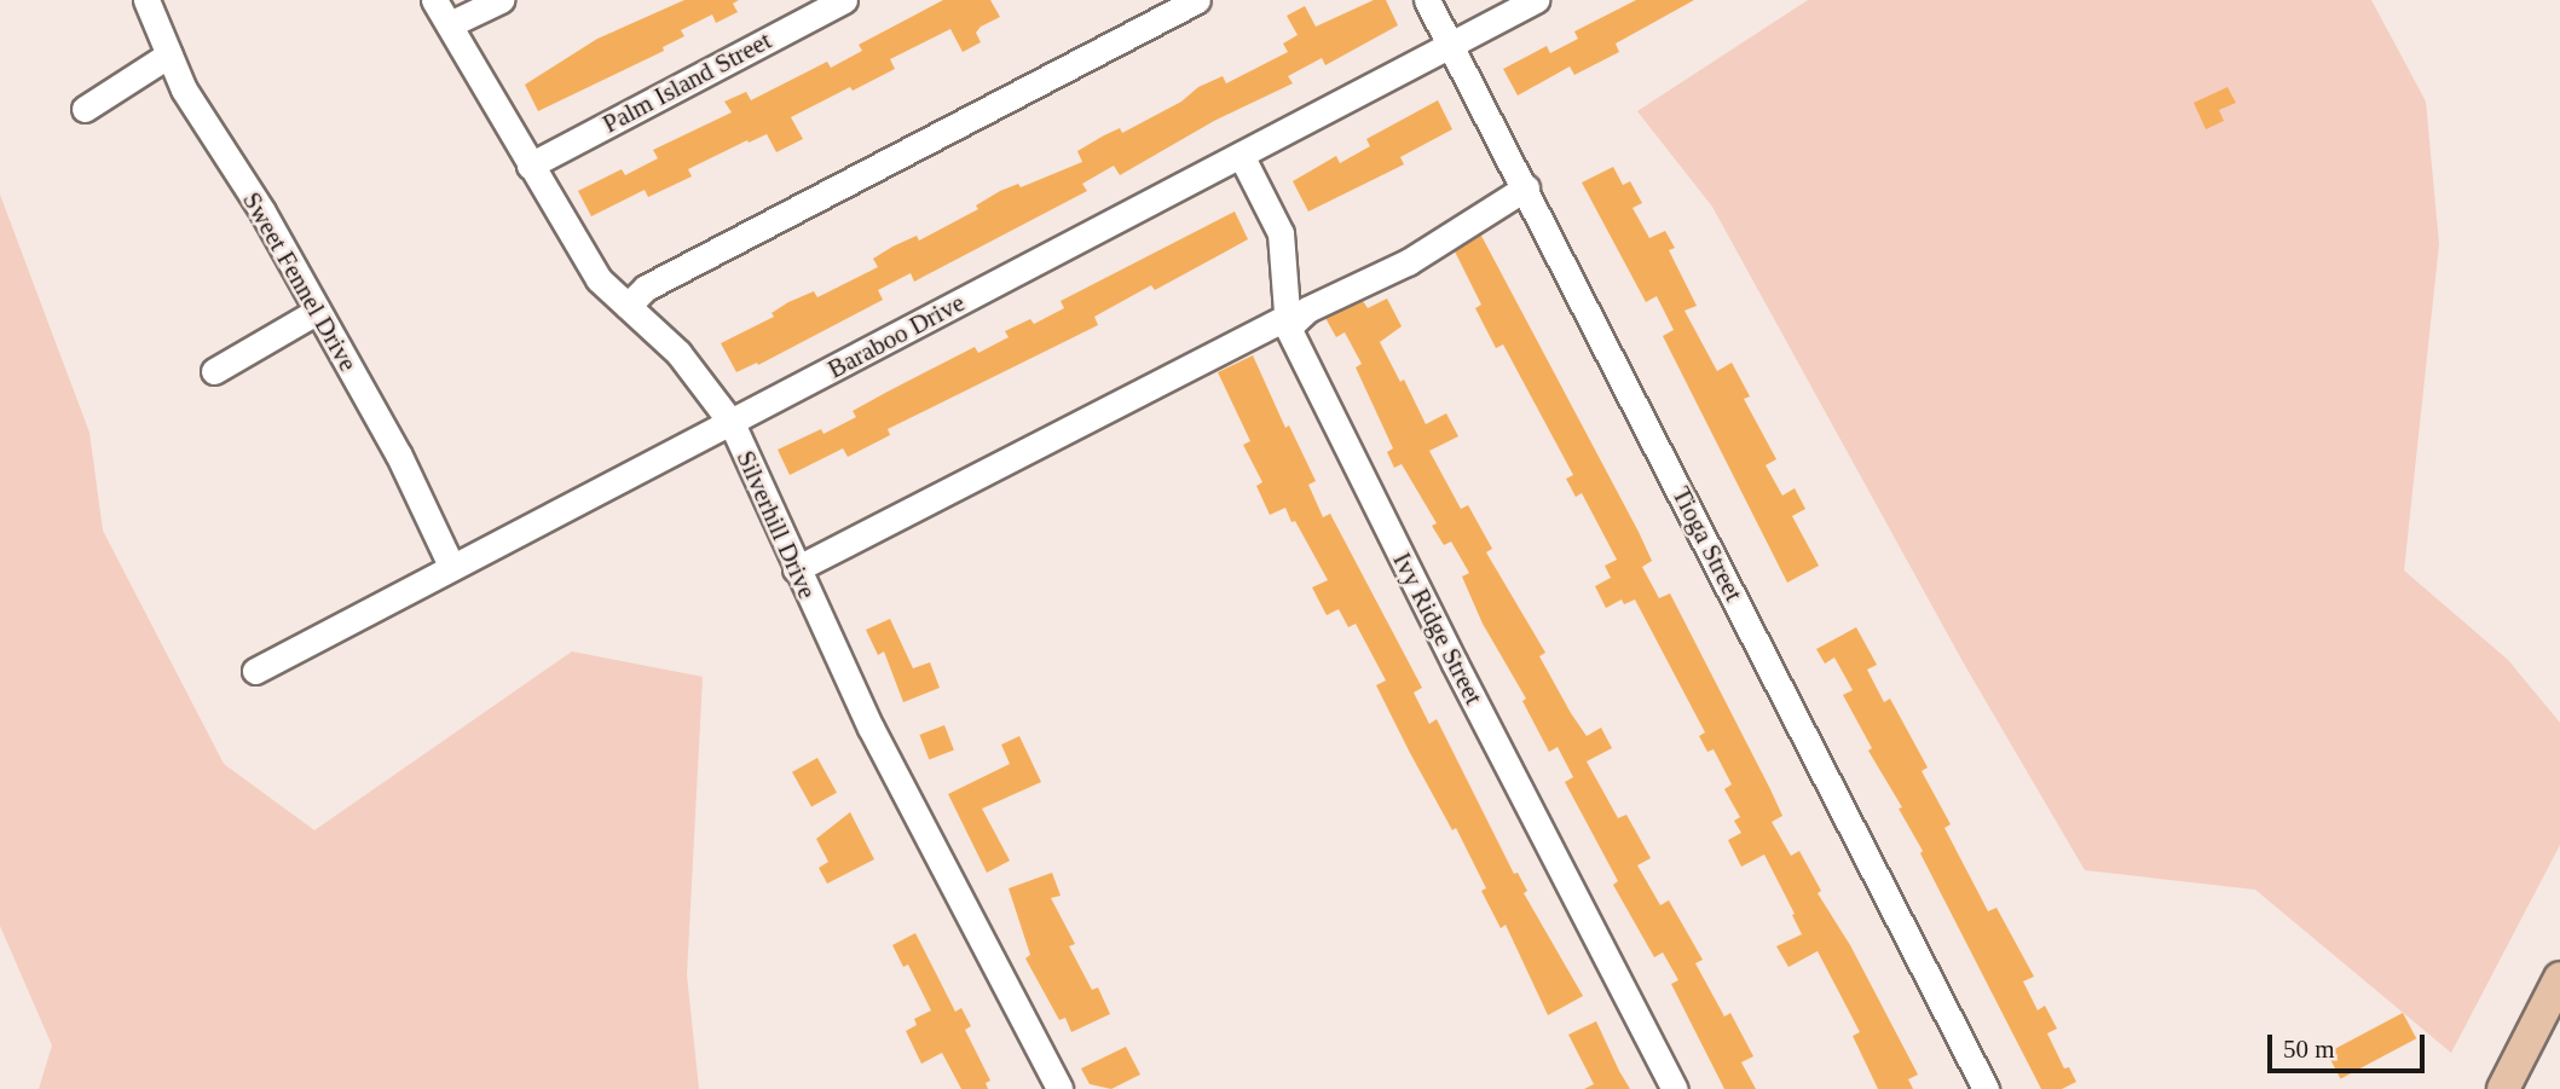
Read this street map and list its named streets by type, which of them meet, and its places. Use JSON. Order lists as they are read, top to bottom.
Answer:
{
  "streets": {
    "street": [
      "Palm Island Street",
      "Sweet Fennel Drive",
      "Baraboo Drive",
      "Silverhill Drive",
      "Tioga Street",
      "Ivy Ridge Street"
    ]
  },
  "crossings": [
    ["Palm Island Street", "Silverhill Drive"],
    ["Sweet Fennel Drive", "Baraboo Drive"],
    ["Baraboo Drive", "Silverhill Drive"],
    ["Baraboo Drive", "Tioga Street"],
    ["Baraboo Drive", "Ivy Ridge Street"]
  ],
  "scale_bar": "50 m"
}
